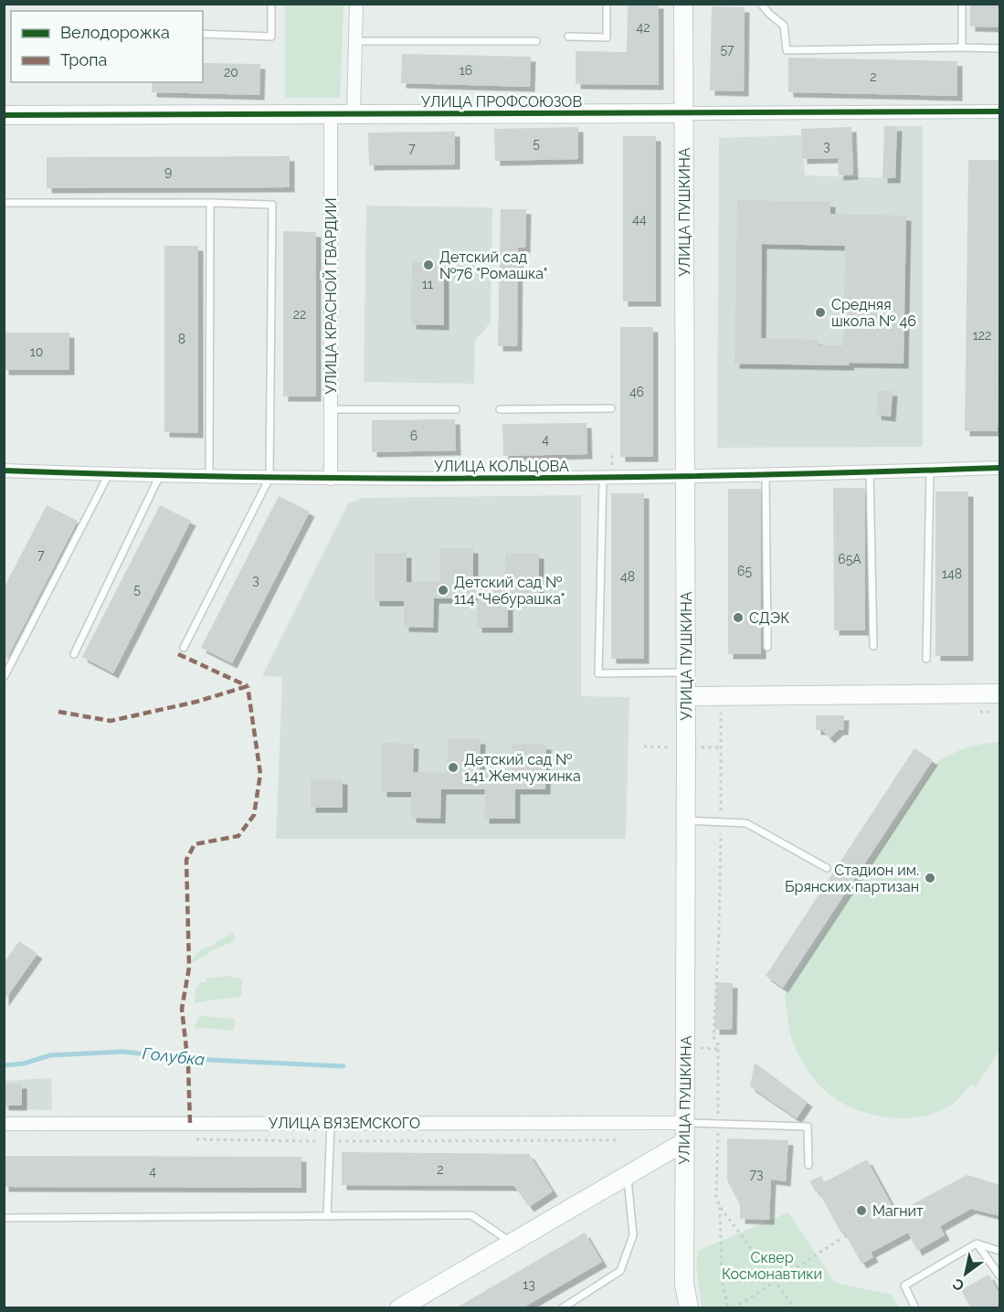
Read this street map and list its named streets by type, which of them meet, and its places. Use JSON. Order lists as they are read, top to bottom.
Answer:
{
  "streets": {
    "main road": ["УЛИЦА ПРОФСОЮЗОВ", "УЛИЦА ПУШКИНА"],
    "street": ["УЛИЦА КРАСНОЙ ГВАРДИИ", "УЛИЦА КОЛЬЦОВА", "УЛИЦА ВЯЗЕМСКОГО"]
  },
  "crossings": [
    ["УЛИЦА ПРОФСОЮЗОВ", "УЛИЦА ПУШКИНА"],
    ["УЛИЦА ПРОФСОЮЗОВ", "УЛИЦА КРАСНОЙ ГВАРДИИ"],
    ["УЛИЦА ПУШКИНА", "УЛИЦА КОЛЬЦОВА"],
    ["УЛИЦА ПУШКИНА", "УЛИЦА ВЯЗЕМСКОГО"],
    ["УЛИЦА КРАСНОЙ ГВАРДИИ", "УЛИЦА КОЛЬЦОВА"]
  ],
  "water": ["Голубка"],
  "parks": ["Сквер Космонавтики"],
  "places": [
    "Детский сад №76 \"Ромашка\"",
    "Средняя школа № 46",
    "Детский сад № 114 \"Чебурашка\"",
    "СДЭК",
    "Детский сад № 141 Жемчужинка",
    "Стадион им. Брянских партизан",
    "Магнит"
  ],
  "house_numbers": [
    "42",
    "57",
    "16",
    "20",
    "2",
    "5",
    "3",
    "7",
    "9",
    "44",
    "11",
    "22",
    "122",
    "8",
    "10",
    "46",
    "6",
    "4",
    "7",
    "65А",
    "65",
    "148",
    "48",
    "3",
    "5",
    "2",
    "4",
    "73",
    "13"
  ],
  "legend": ["Велодорожка", "Тропа"],
  "north": "bottom left"
}
